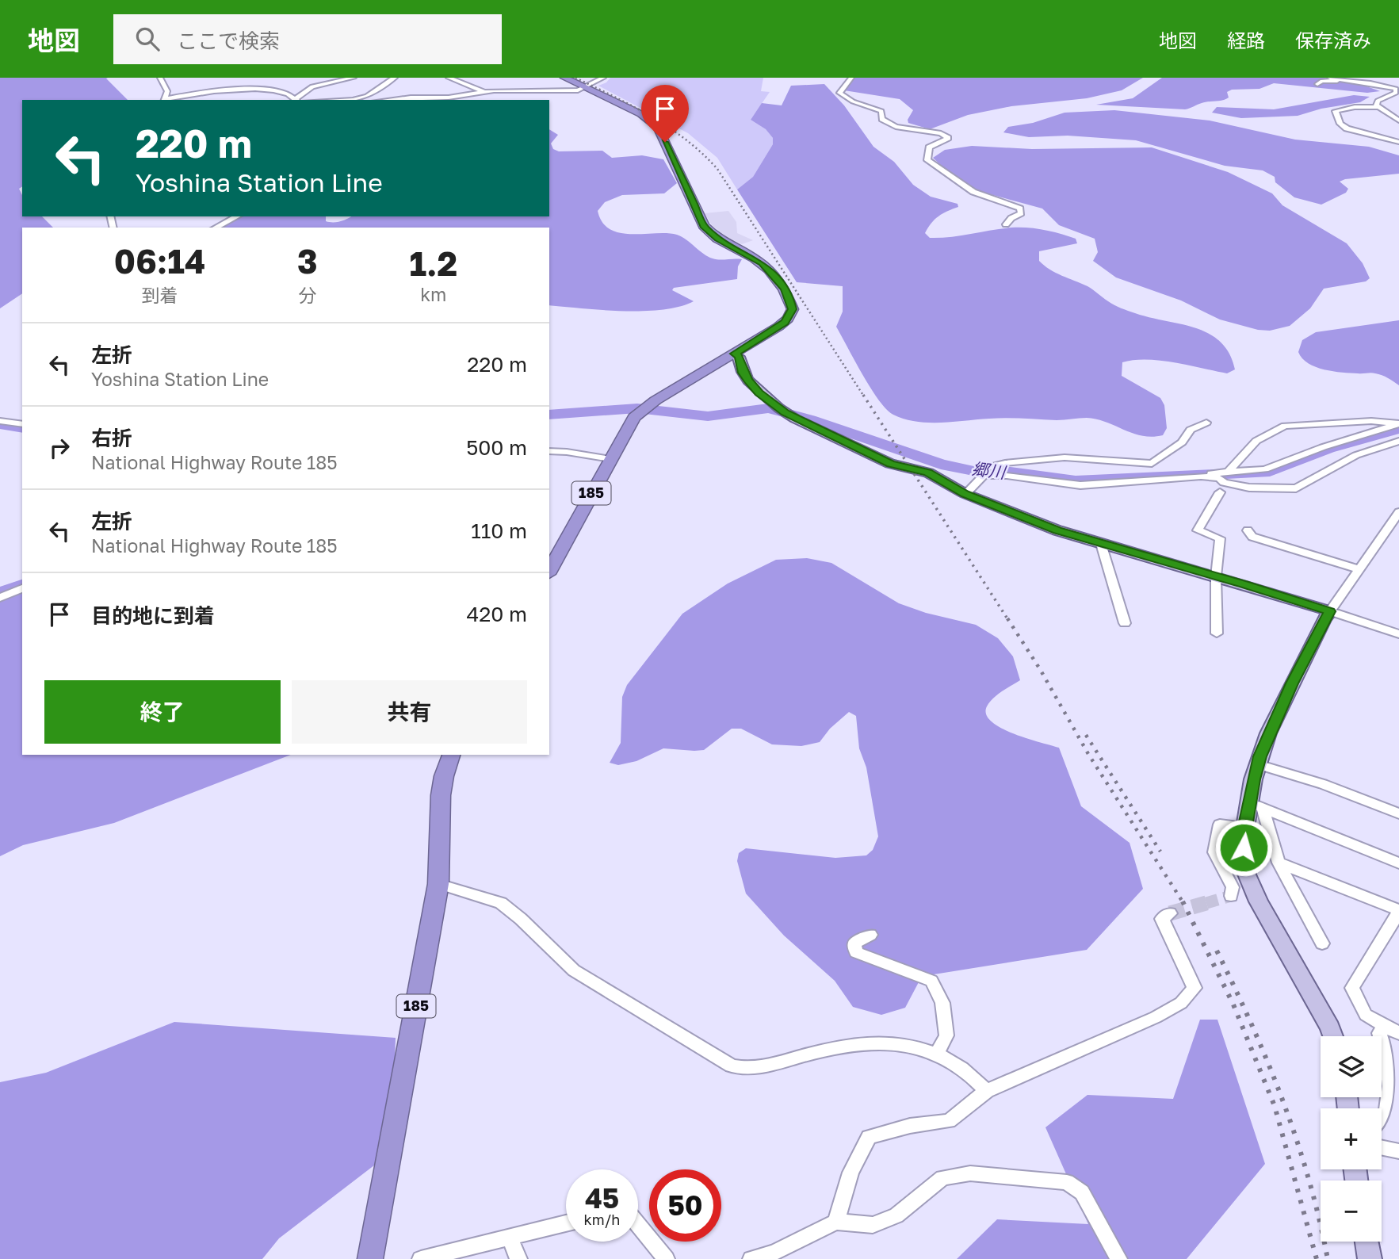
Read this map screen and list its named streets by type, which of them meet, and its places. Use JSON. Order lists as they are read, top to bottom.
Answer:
{
  "streets": {
    "highway": ["185"]
  },
  "water": ["郷川"],
  "page": {
    "header": "地図",
    "search": "ここで検索",
    "nav": ["地図", "経路", "保存済み"],
    "turn": ["220 m", "Yoshina Station Line"],
    "eta": [
      "06:14",
      "到着",
      "3",
      "分",
      "1.2",
      "km"
    ],
    "list": [
      {
        "name": "左折",
        "note": "Yoshina Station Line",
        "value": "220 m"
      },
      {
        "name": "右折",
        "note": "National Highway Route 185",
        "value": "500 m"
      },
      {
        "name": "左折",
        "note": "National Highway Route 185",
        "value": "110 m"
      },
      {
        "name": "目的地に到着",
        "value": "420 m"
      }
    ],
    "buttons": ["終了", "共有"],
    "map_buttons": ["+", "−"],
    "speed": "45 km/h",
    "limit": "50"
  }
}
